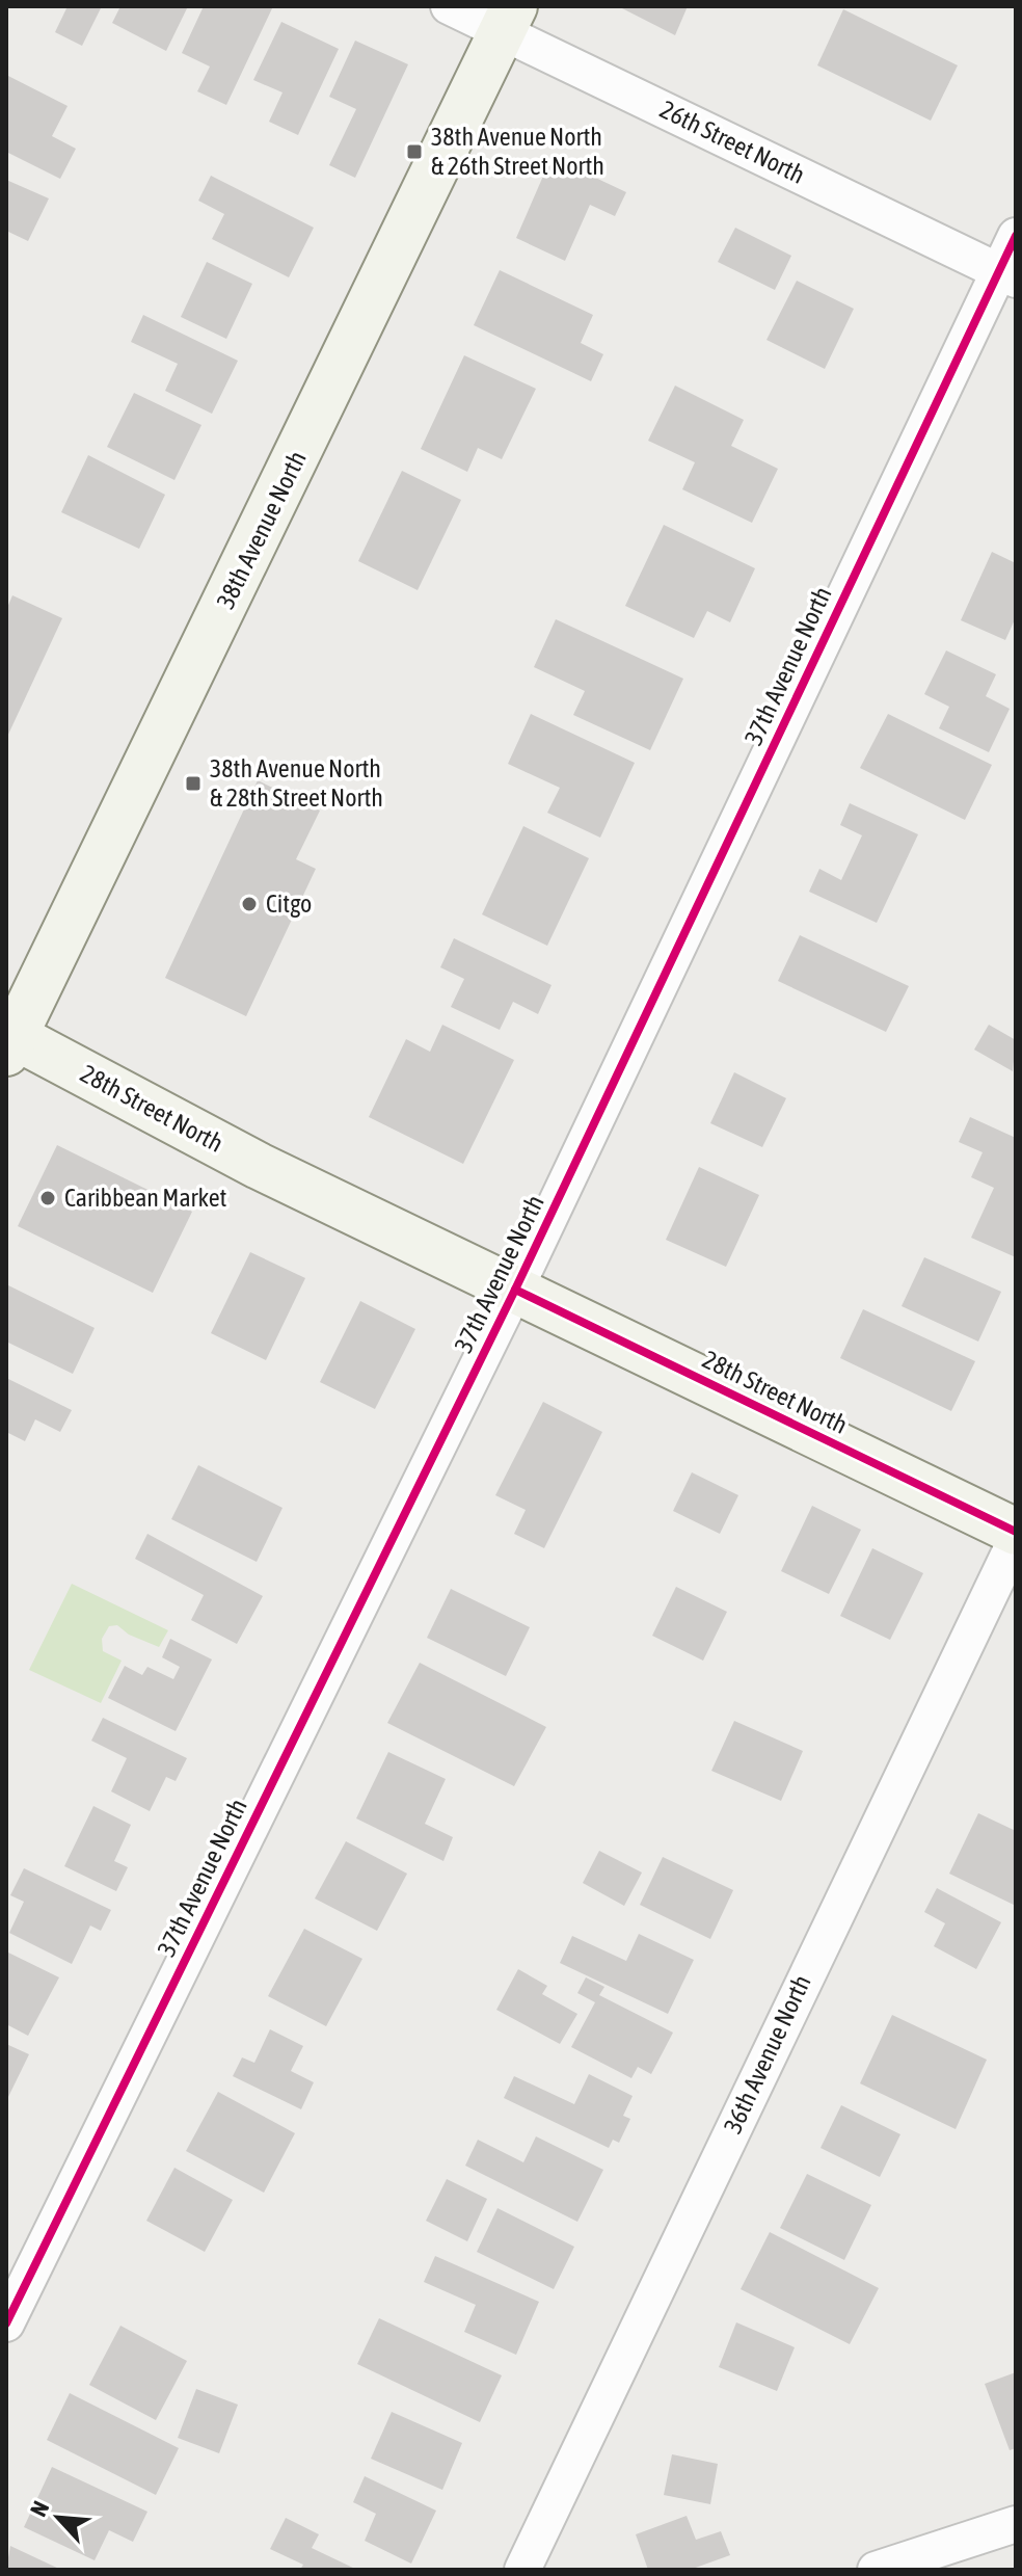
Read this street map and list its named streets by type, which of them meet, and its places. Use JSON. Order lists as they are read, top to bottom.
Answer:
{
  "streets": {
    "street": [
      "26th Street North",
      "38th Avenue North",
      "37th Avenue North",
      "28th Street North",
      "36th Avenue North"
    ]
  },
  "crossings": [
    ["26th Street North", "38th Avenue North"],
    ["26th Street North", "37th Avenue North"],
    ["38th Avenue North", "28th Street North"],
    ["37th Avenue North", "28th Street North"]
  ],
  "places": {
    "transit": ["38th Avenue North & 26th Street North", "38th Avenue North & 28th Street North"],
    "other": ["Citgo", "Caribbean Market"]
  },
  "north": "top left"
}
